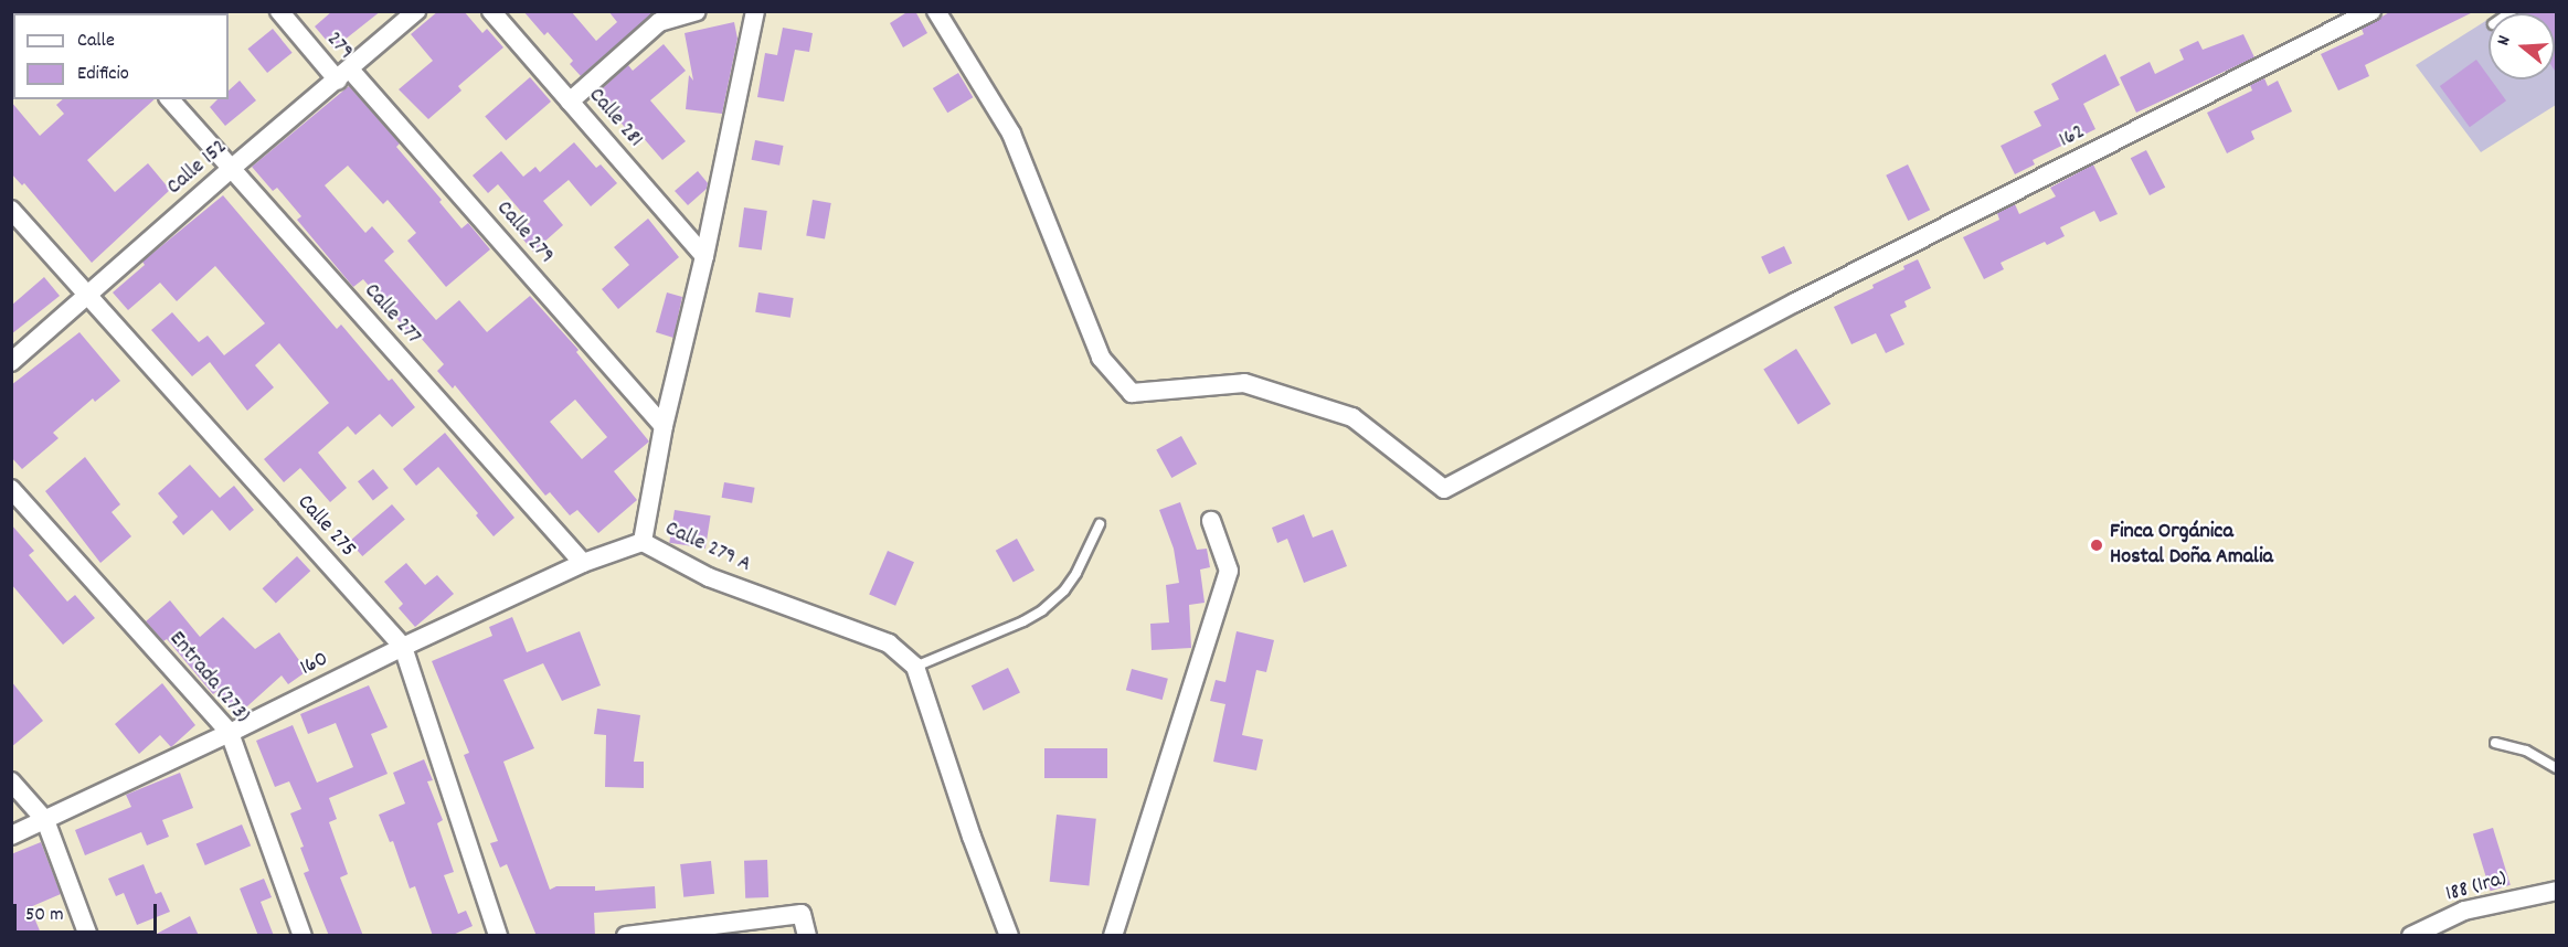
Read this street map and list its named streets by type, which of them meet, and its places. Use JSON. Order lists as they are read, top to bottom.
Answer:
{
  "streets": {
    "street": [
      "279",
      "Calle 281",
      "162",
      "Calle 152",
      "Calle 279",
      "Calle 277",
      "Calle 275",
      "Calle 279 A",
      "160",
      "Entrada (273)",
      "188 (1ra)"
    ]
  },
  "crossings": [
    ["279", "Calle 152"],
    ["279", "Calle 279"],
    ["Calle 281", "Calle 279 A"],
    ["Calle 152", "Calle 279"],
    ["Calle 152", "Calle 277"],
    ["Calle 152", "Calle 275"],
    ["Calle 279", "Calle 279 A"],
    ["Calle 277", "160"],
    ["Calle 275", "160"],
    ["Calle 279 A", "160"],
    ["160", "Entrada (273)"]
  ],
  "places": ["Finca Orgánica Hostal Doña Amalia"],
  "legend": ["Calle", "Edificio"],
  "scale_bar": "50 m",
  "north": "left"
}
